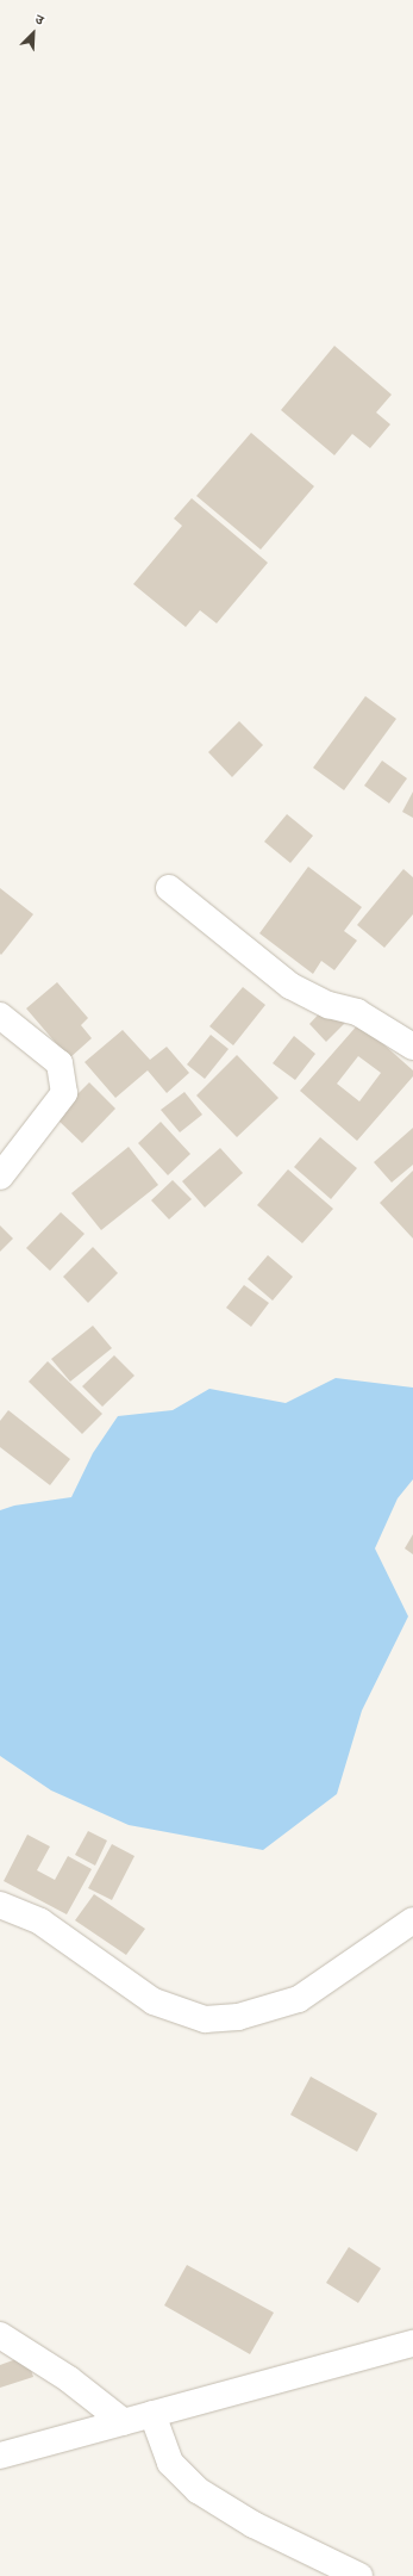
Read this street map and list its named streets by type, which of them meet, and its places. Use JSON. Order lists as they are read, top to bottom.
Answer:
{
  "north": "top right"
}
